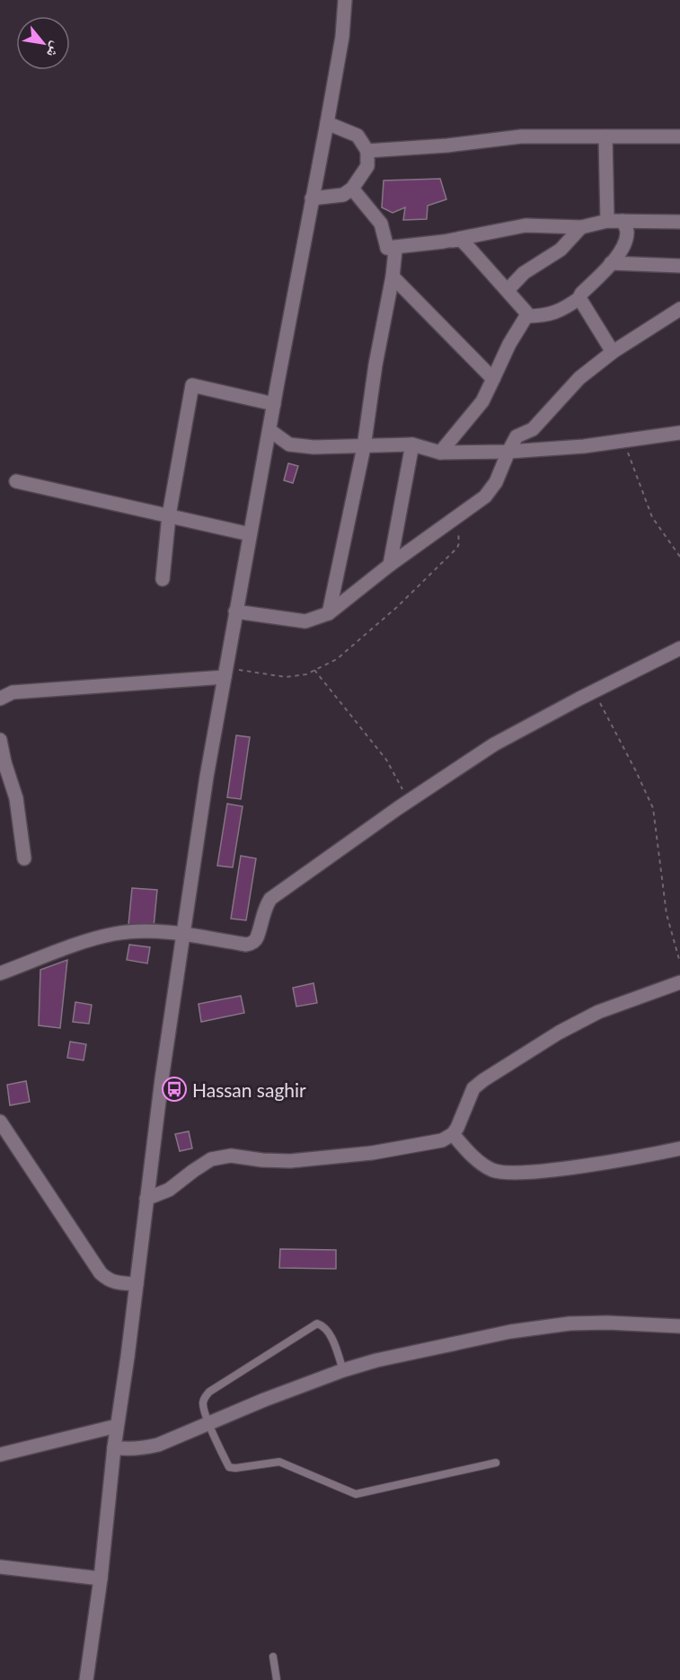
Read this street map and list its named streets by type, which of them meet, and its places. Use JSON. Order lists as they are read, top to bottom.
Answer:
{
  "places": {
    "bus stop": ["Hassan saghir"]
  },
  "north": "bottom right"
}
